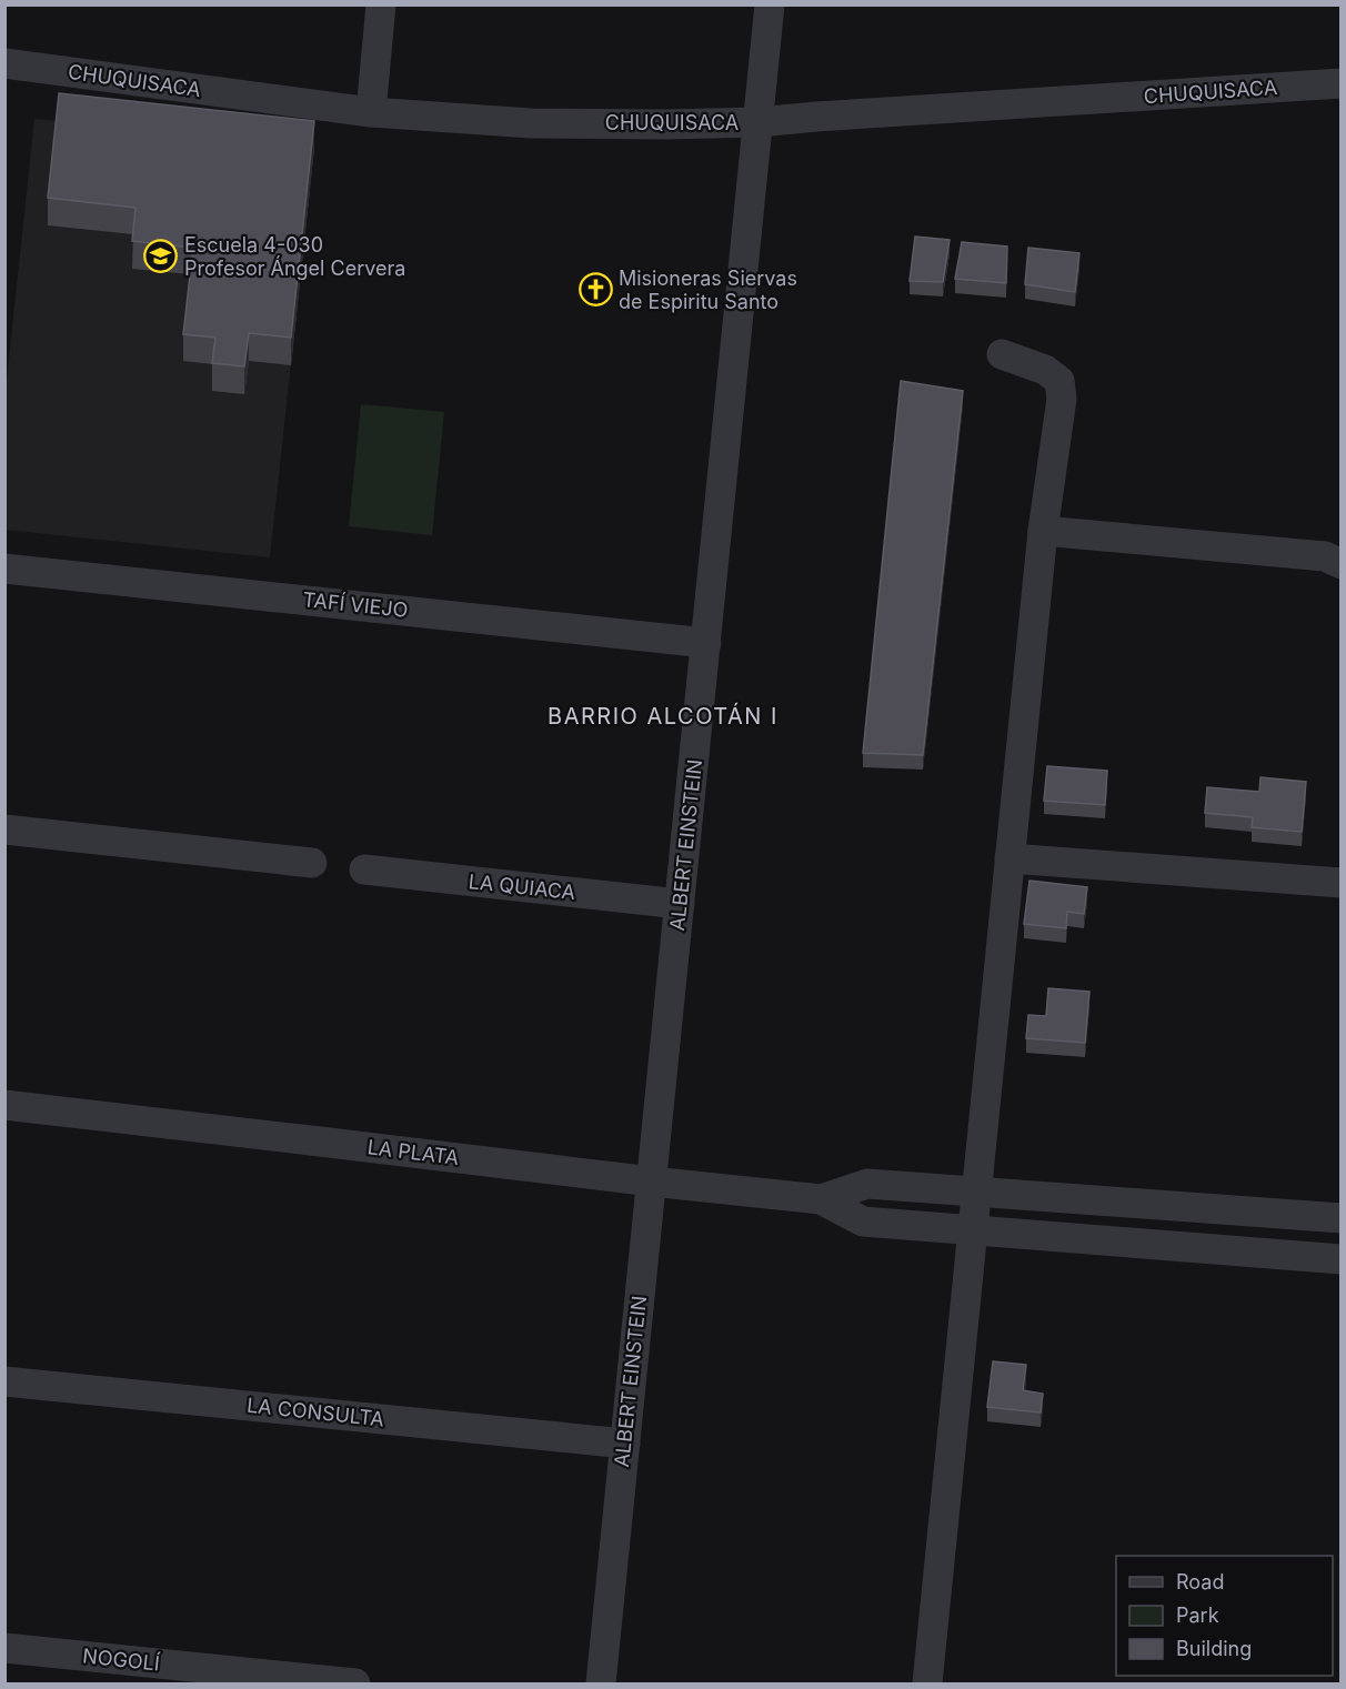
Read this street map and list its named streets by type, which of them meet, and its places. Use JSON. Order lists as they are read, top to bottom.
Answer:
{
  "streets": {
    "street": [
      "CHUQUISACA",
      "TAFÍ VIEJO",
      "ALBERT EINSTEIN",
      "LA QUIACA",
      "LA PLATA",
      "LA CONSULTA",
      "NOGOLÍ"
    ]
  },
  "crossings": [
    ["CHUQUISACA", "ALBERT EINSTEIN"],
    ["TAFÍ VIEJO", "ALBERT EINSTEIN"],
    ["ALBERT EINSTEIN", "LA QUIACA"],
    ["ALBERT EINSTEIN", "LA PLATA"],
    ["ALBERT EINSTEIN", "LA CONSULTA"]
  ],
  "districts": ["BARRIO ALCOTÁN I"],
  "places": {
    "school or university": ["Escuela 4-030 Profesor Ángel Cervera"],
    "church": ["Misioneras Siervas de Espiritu Santo"]
  },
  "legend": ["Road", "Park", "Building"]
}
